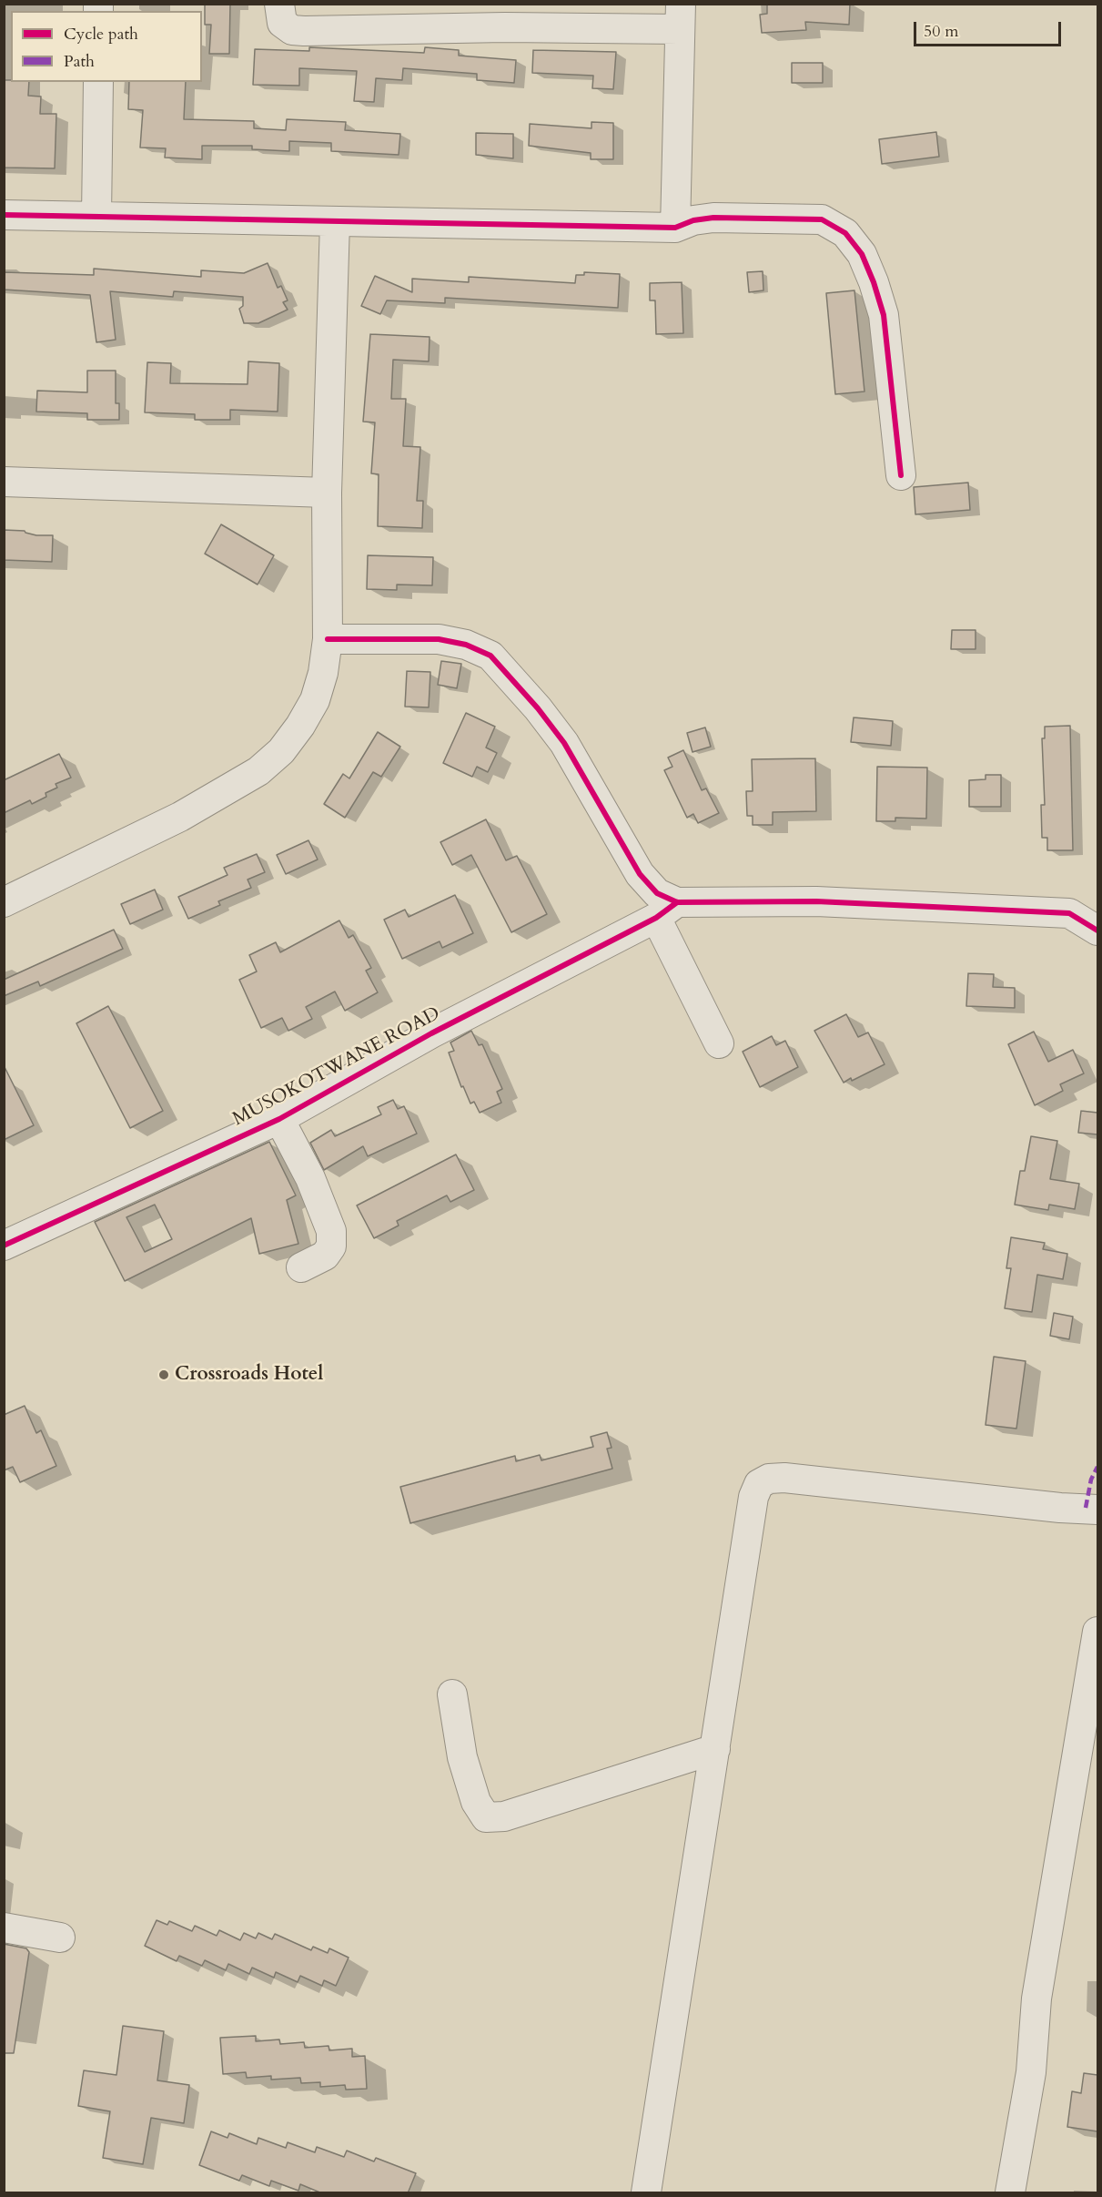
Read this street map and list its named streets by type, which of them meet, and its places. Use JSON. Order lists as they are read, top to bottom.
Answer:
{
  "streets": {
    "street": ["MUSOKOTWANE ROAD"]
  },
  "places": ["Crossroads Hotel"],
  "legend": ["Cycle path", "Path"],
  "scale_bar": "50 m"
}
